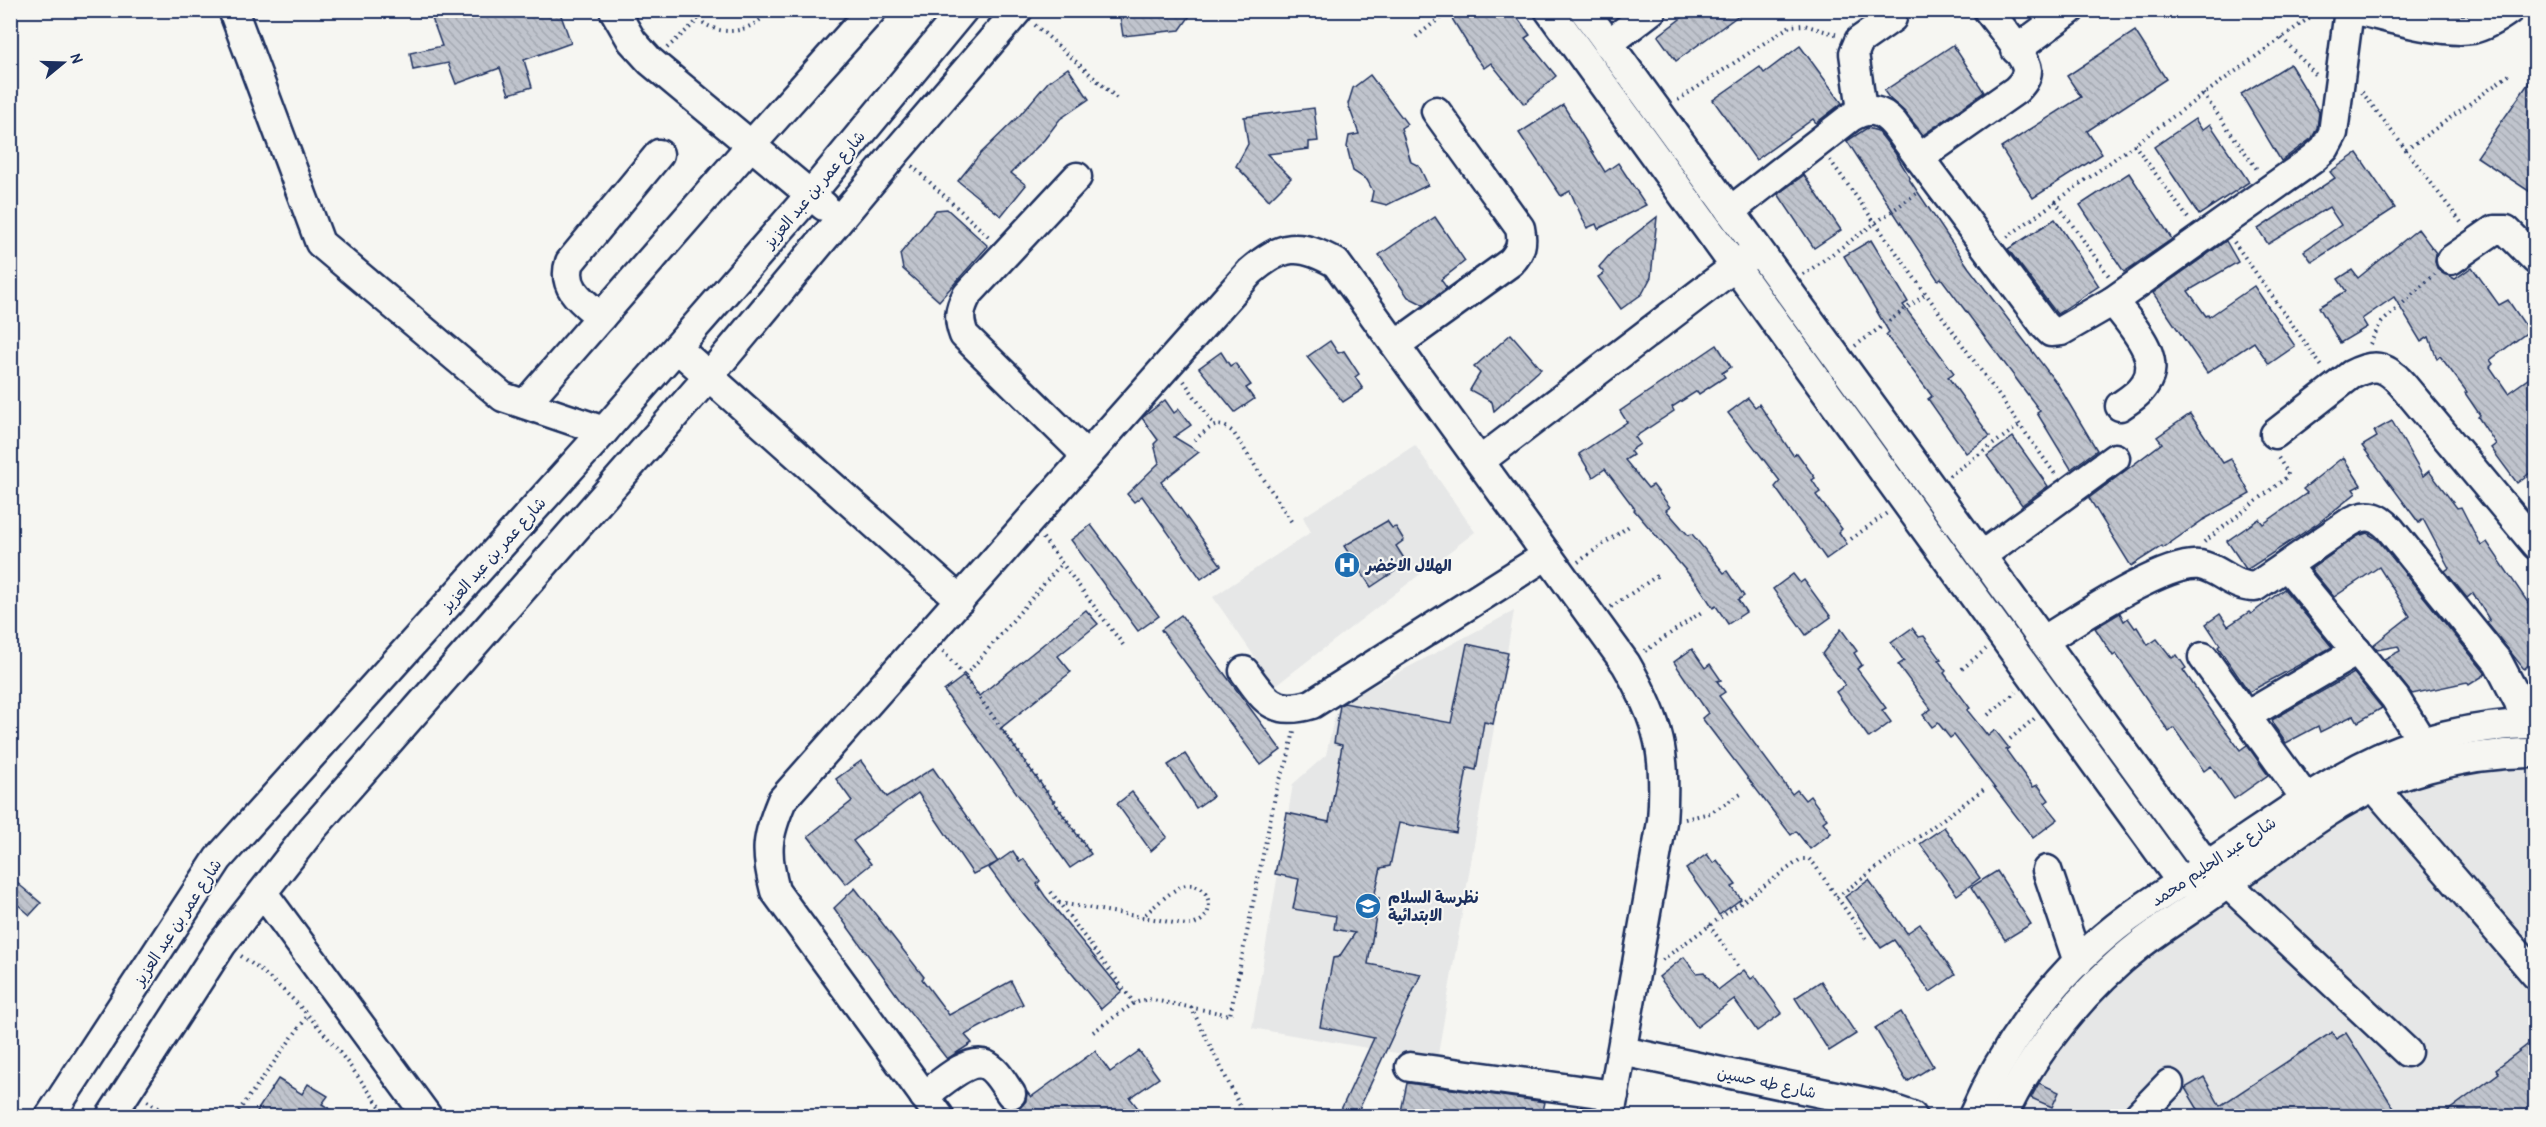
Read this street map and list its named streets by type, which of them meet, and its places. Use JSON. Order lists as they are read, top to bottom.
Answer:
{
  "streets": {
    "street": ["شارع عمر بن عبد العزيز", "شارع عبد الحليم محمد", "شارع طه حسين"]
  },
  "places": {
    "hospital": ["الهلال الاخضر"],
    "school or university": ["نظرسة السلام الابتدائية"]
  },
  "north": "right"
}
